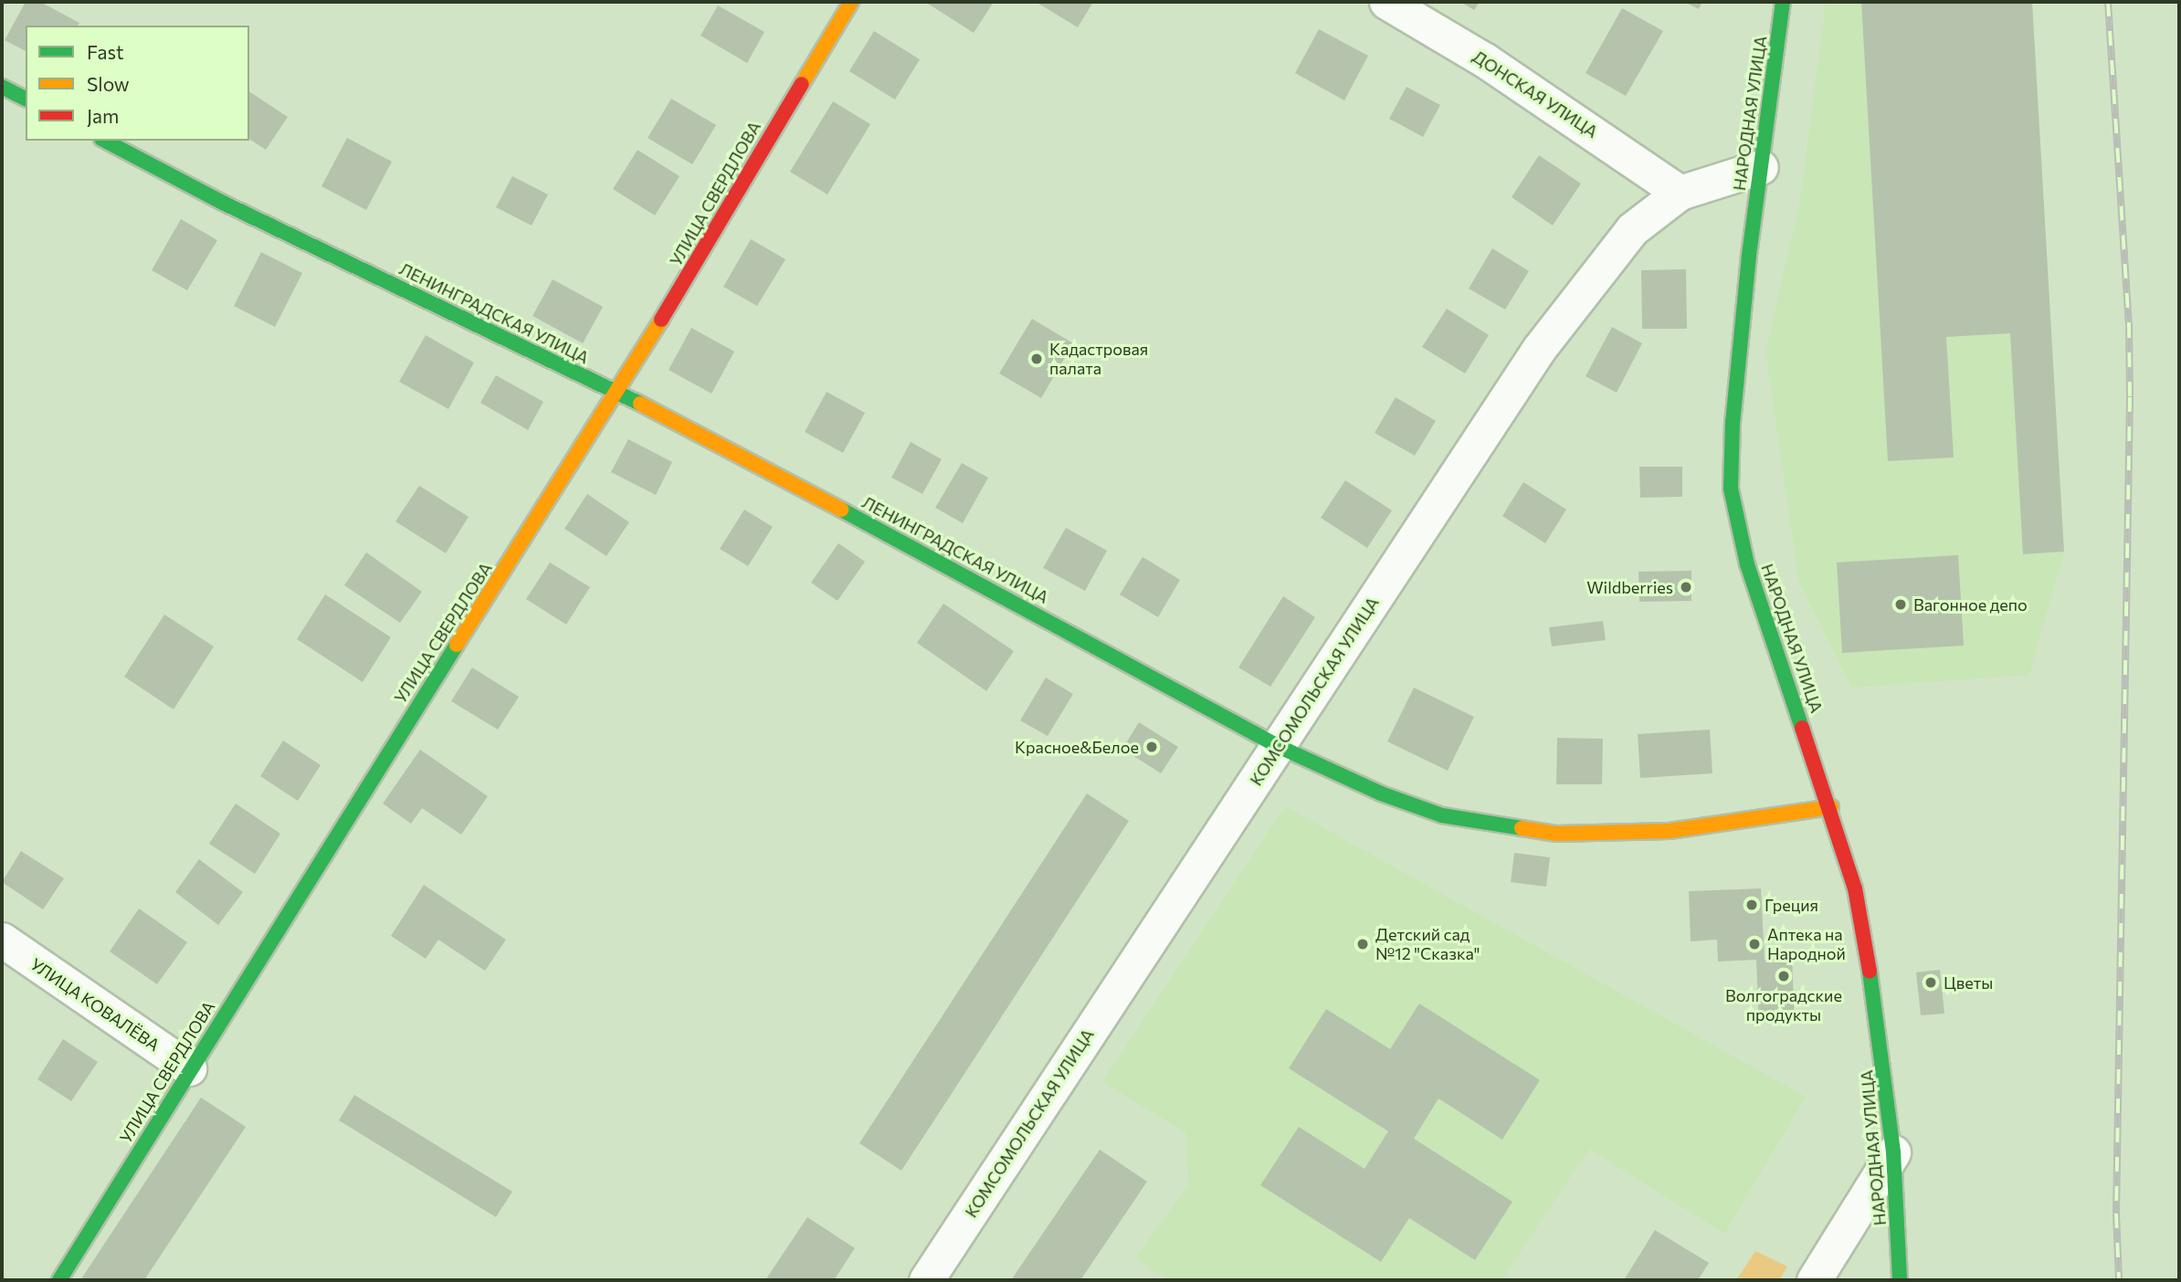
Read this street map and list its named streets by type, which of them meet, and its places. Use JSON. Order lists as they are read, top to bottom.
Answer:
{
  "streets": {
    "street": [
      "ДОНСКАЯ УЛИЦА",
      "НАРОДНАЯ УЛИЦА",
      "УЛИЦА СВЕРДЛОВА",
      "ЛЕНИНГРАДСКАЯ УЛИЦА",
      "КОМСОМОЛЬСКАЯ УЛИЦА",
      "УЛИЦА КОВАЛЁВА"
    ]
  },
  "crossings": [
    ["ДОНСКАЯ УЛИЦА", "КОМСОМОЛЬСКАЯ УЛИЦА"],
    ["НАРОДНАЯ УЛИЦА", "ЛЕНИНГРАДСКАЯ УЛИЦА"],
    ["НАРОДНАЯ УЛИЦА", "КОМСОМОЛЬСКАЯ УЛИЦА"],
    ["УЛИЦА СВЕРДЛОВА", "ЛЕНИНГРАДСКАЯ УЛИЦА"],
    ["УЛИЦА СВЕРДЛОВА", "УЛИЦА КОВАЛЁВА"],
    ["ЛЕНИНГРАДСКАЯ УЛИЦА", "КОМСОМОЛЬСКАЯ УЛИЦА"]
  ],
  "places": [
    "Кадастровая палата",
    "Wildberries",
    "Вагонное депо",
    "Красное&Белое",
    "Греция",
    "Детский сад №12 \"Сказка\"",
    "Аптека на Народной",
    "Волгоградские продукты",
    "Цветы"
  ],
  "legend": ["Fast", "Slow", "Jam"]
}
